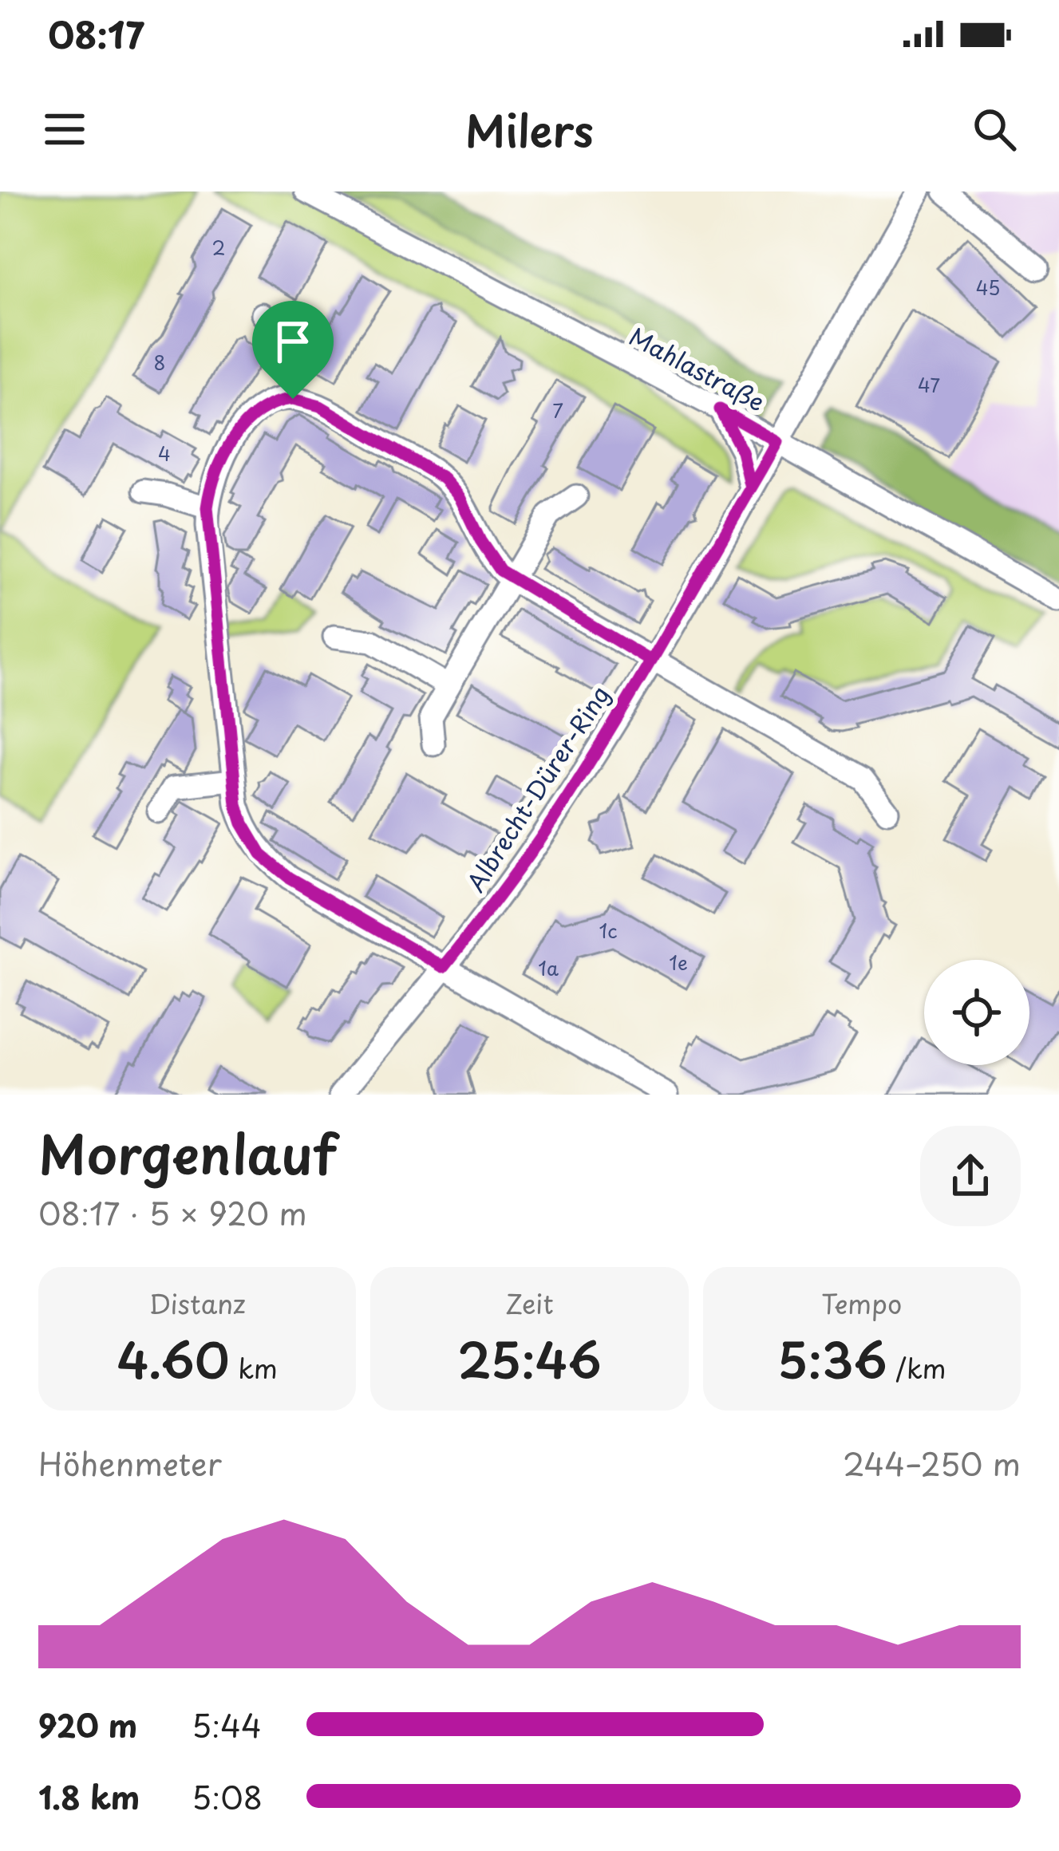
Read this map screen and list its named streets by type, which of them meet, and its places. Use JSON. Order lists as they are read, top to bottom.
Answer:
{
  "streets": {
    "street": ["Mahlastraße", "Albrecht-Dürer-Ring"]
  },
  "crossings": [
    ["Mahlastraße", "Albrecht-Dürer-Ring"]
  ],
  "house_numbers": [
    "2",
    "45",
    "8",
    "47",
    "7",
    "4",
    "1c",
    "1e",
    "1a"
  ],
  "page": {
    "status": "08:17",
    "header": "Milers",
    "heading": ["Morgenlauf", "08:17 · 5 × 920 m"],
    "stats": [
      ["Distanz", "4.60 km"],
      ["Zeit", "25:46"],
      ["Tempo", "5:36 /km"]
    ],
    "chart": ["Höhenmeter", "244–250 m"],
    "list": [
      {
        "name": "920 m",
        "note": "5:44"
      },
      {
        "name": "1.8 km",
        "note": "5:08"
      }
    ]
  }
}
